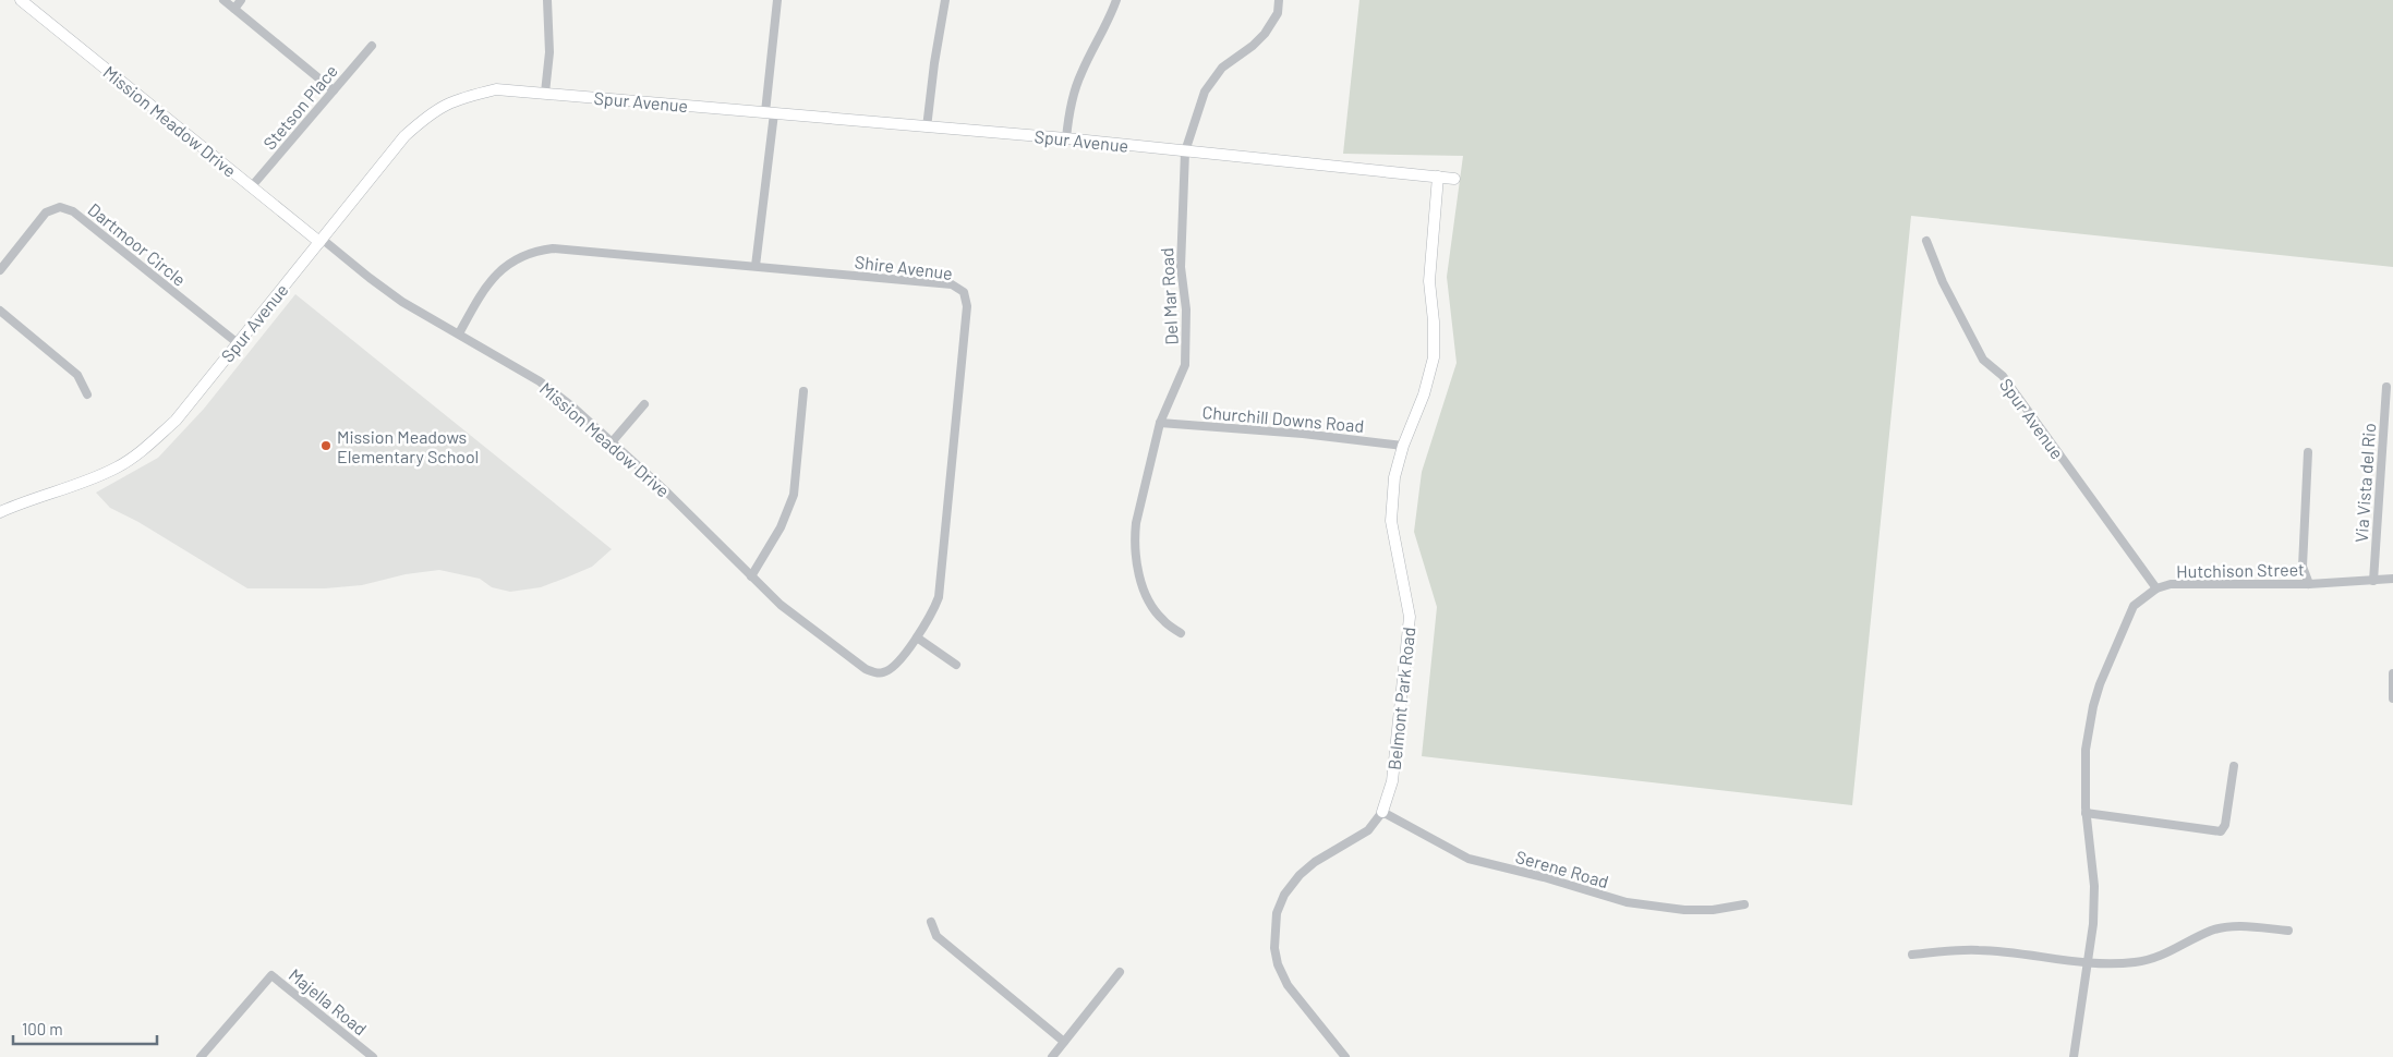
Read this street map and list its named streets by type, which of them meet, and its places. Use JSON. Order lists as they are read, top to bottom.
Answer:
{
  "streets": {
    "street": [
      "Spur Avenue",
      "Stetson Place",
      "Mission Meadow Drive",
      "Dartmoor Circle",
      "Shire Avenue",
      "Del Mar Road",
      "Churchill Downs Road",
      "Via Vista del Rio",
      "Hutchison Street",
      "Belmont Park Road",
      "Serene Road",
      "Majella Road"
    ]
  },
  "crossings": [
    ["Spur Avenue", "Mission Meadow Drive"],
    ["Spur Avenue", "Dartmoor Circle"],
    ["Spur Avenue", "Del Mar Road"],
    ["Spur Avenue", "Hutchison Street"],
    ["Spur Avenue", "Belmont Park Road"],
    ["Stetson Place", "Mission Meadow Drive"],
    ["Mission Meadow Drive", "Shire Avenue"],
    ["Del Mar Road", "Churchill Downs Road"],
    ["Churchill Downs Road", "Belmont Park Road"],
    ["Via Vista del Rio", "Hutchison Street"],
    ["Belmont Park Road", "Serene Road"]
  ],
  "places": ["Mission Meadows Elementary School"],
  "scale_bar": "100 m"
}
